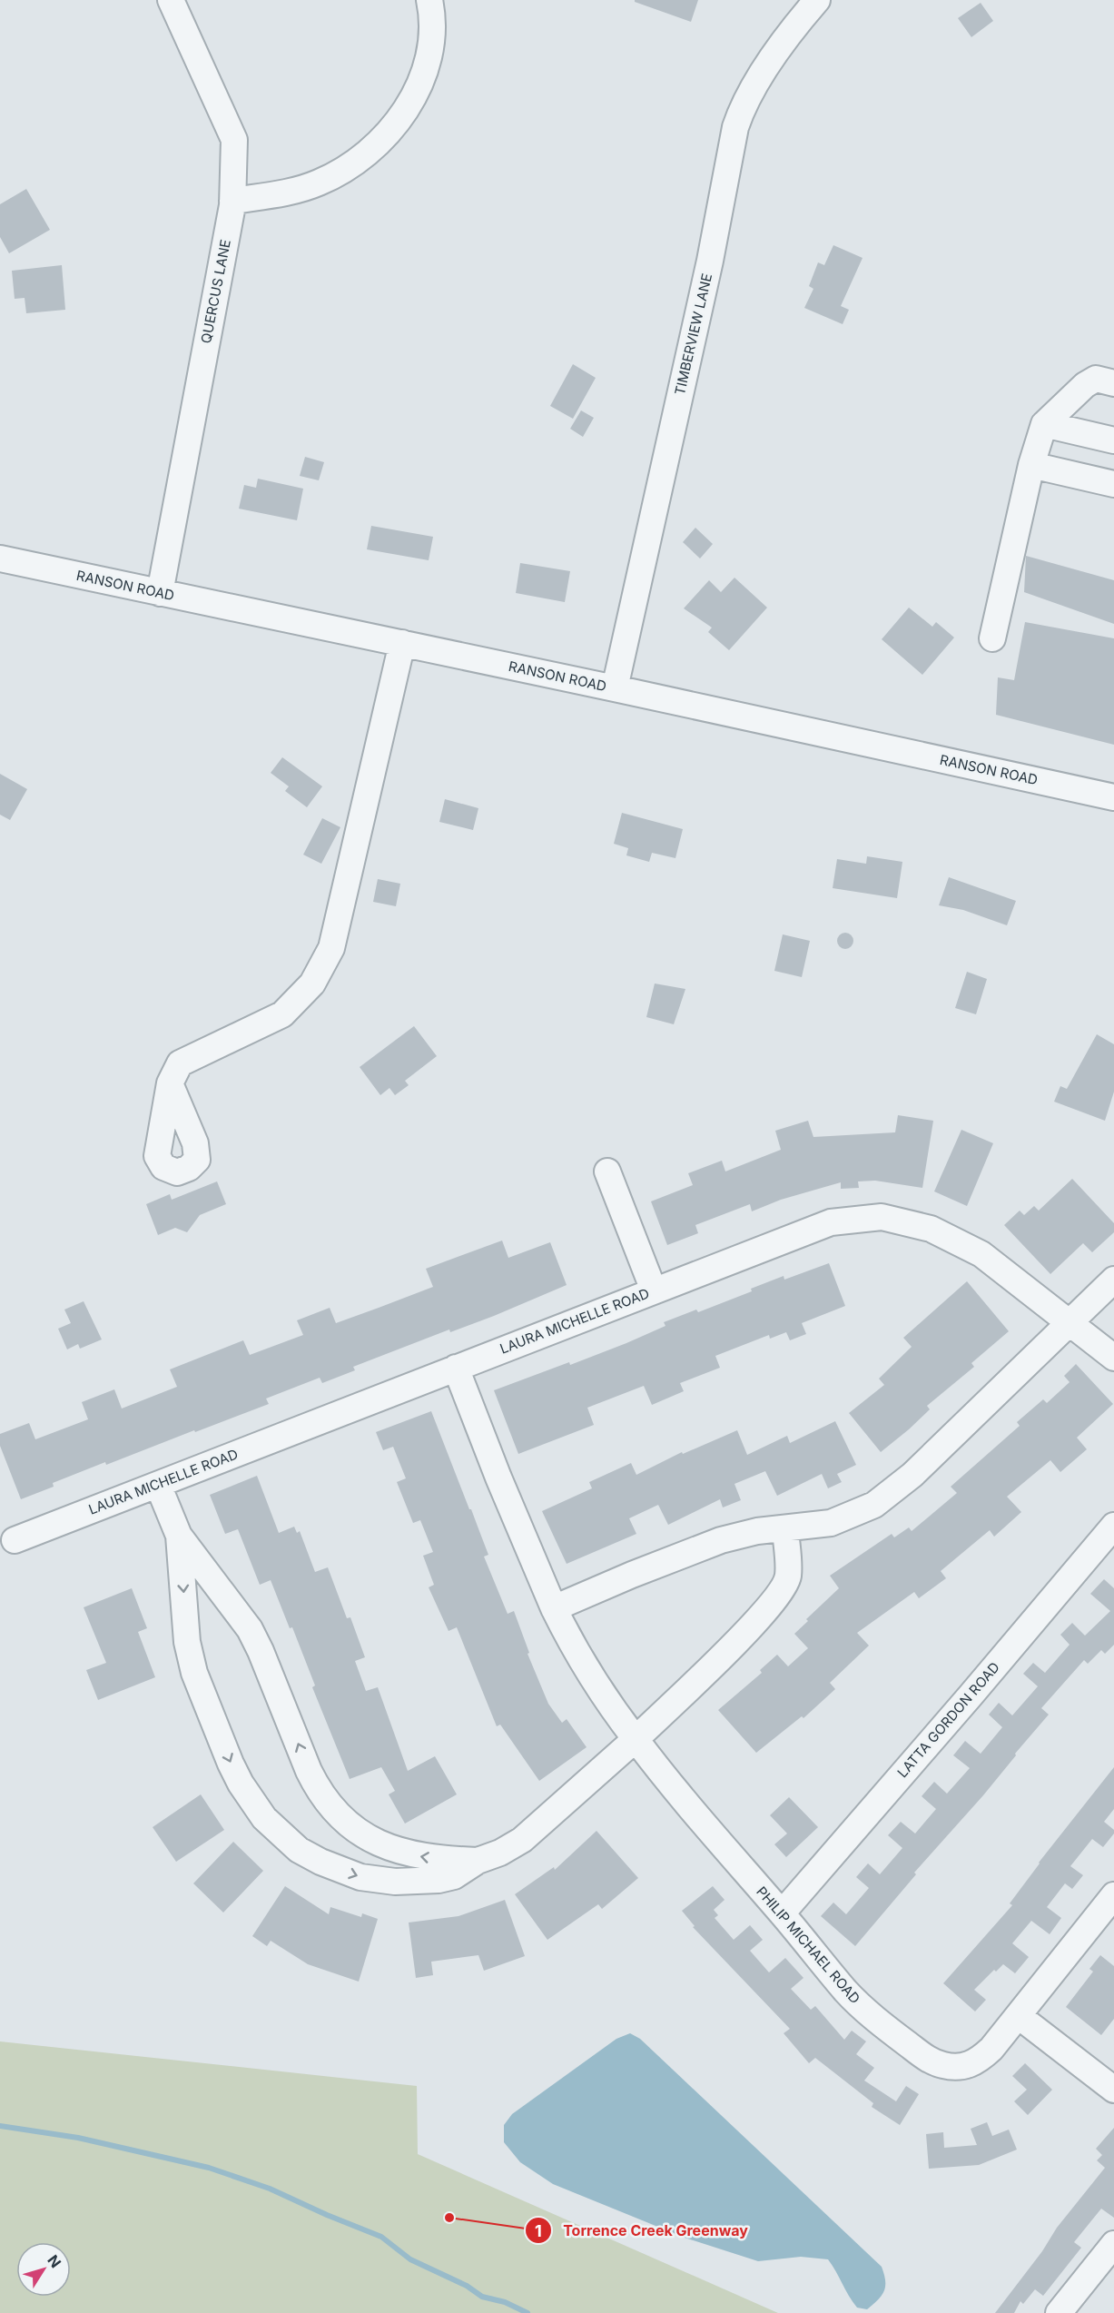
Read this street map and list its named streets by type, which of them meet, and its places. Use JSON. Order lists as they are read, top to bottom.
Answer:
{
  "streets": {
    "street": [
      "QUERCUS LANE",
      "TIMBERVIEW LANE",
      "RANSON ROAD",
      "LAURA MICHELLE ROAD",
      "LATTA GORDON ROAD",
      "PHILIP MICHAEL ROAD"
    ]
  },
  "crossings": [
    ["QUERCUS LANE", "RANSON ROAD"],
    ["TIMBERVIEW LANE", "RANSON ROAD"],
    ["LAURA MICHELLE ROAD", "PHILIP MICHAEL ROAD"],
    ["LATTA GORDON ROAD", "PHILIP MICHAEL ROAD"]
  ],
  "places": ["Torrence Creek Greenway"],
  "north": "top right"
}
